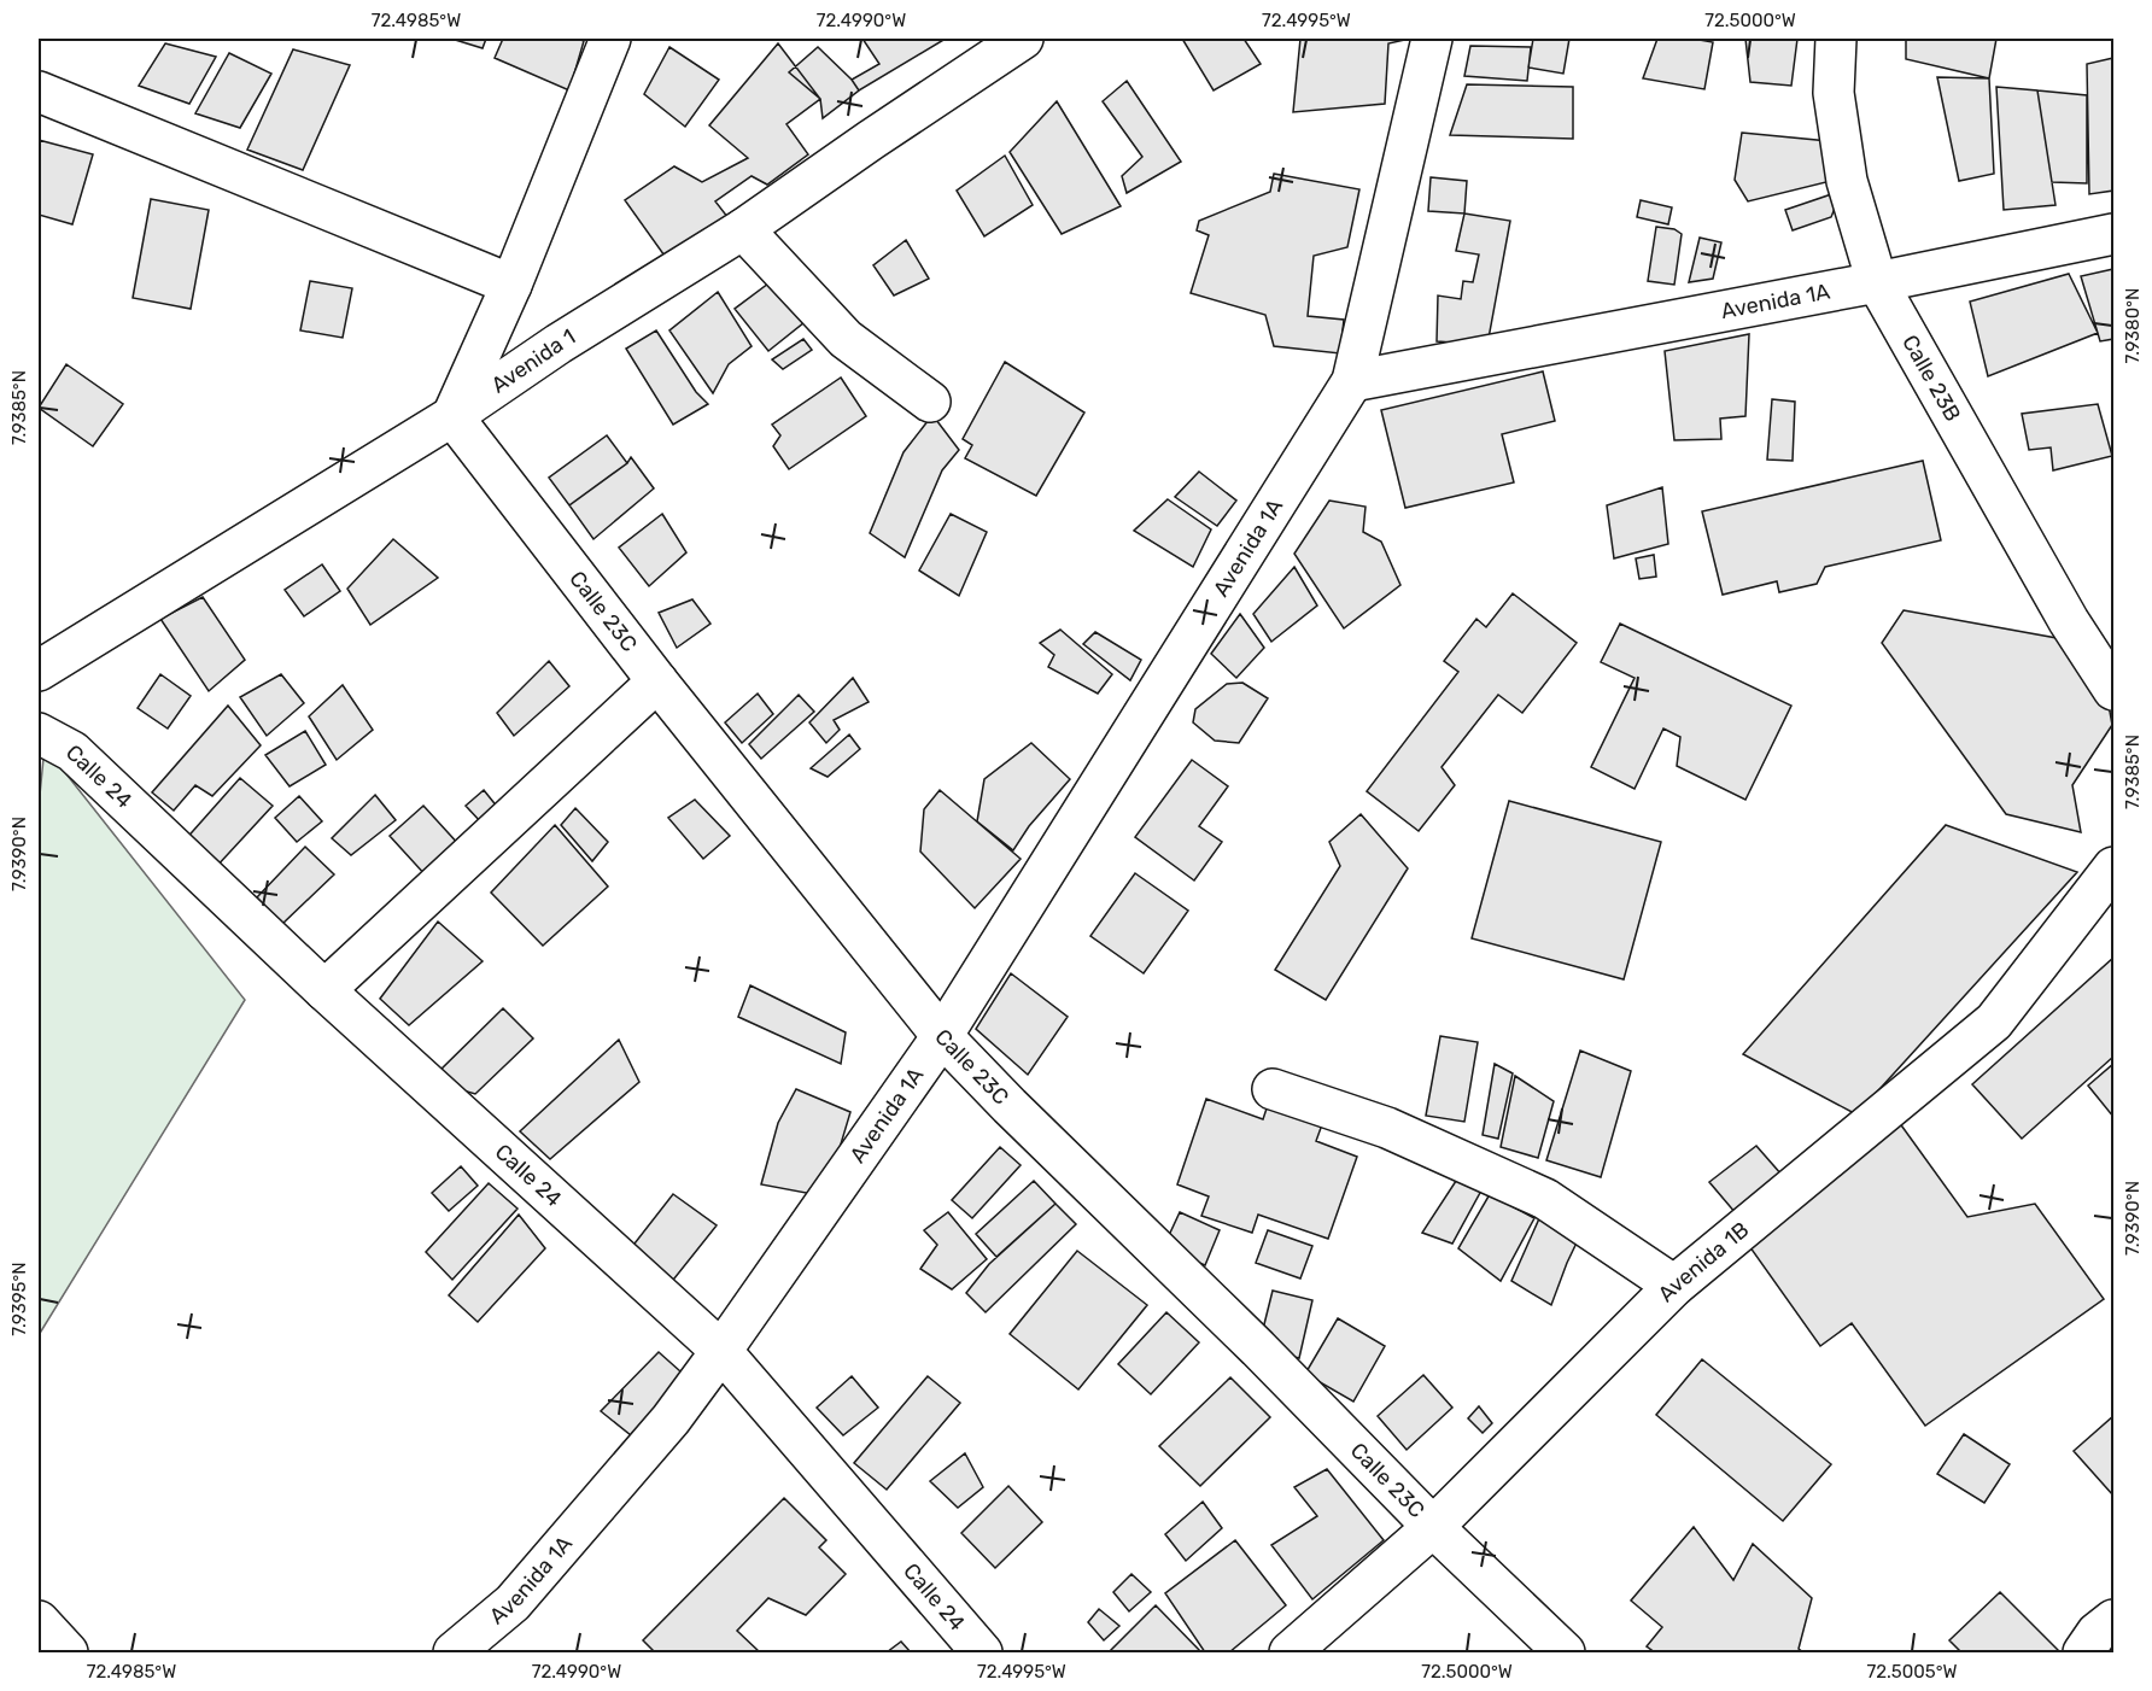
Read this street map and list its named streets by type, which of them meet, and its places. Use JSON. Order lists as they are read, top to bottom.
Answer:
{
  "streets": {
    "street": [
      "Avenida 1A",
      "Avenida 1",
      "Calle 23B",
      "Calle 23C",
      "Calle 24",
      "Avenida 1B"
    ]
  },
  "crossings": [
    ["Avenida 1A", "Calle 23B"],
    ["Avenida 1A", "Calle 23C"],
    ["Avenida 1A", "Calle 24"],
    ["Avenida 1", "Calle 23C"],
    ["Calle 23C", "Avenida 1B"]
  ],
  "coordinates": [
    "72.4985°W",
    "72.4990°W",
    "72.4995°W",
    "72.5000°W",
    "7.9380°N",
    "7.9385°N",
    "7.9390°N",
    "7.9395°N",
    "72.5005°W"
  ]
}
